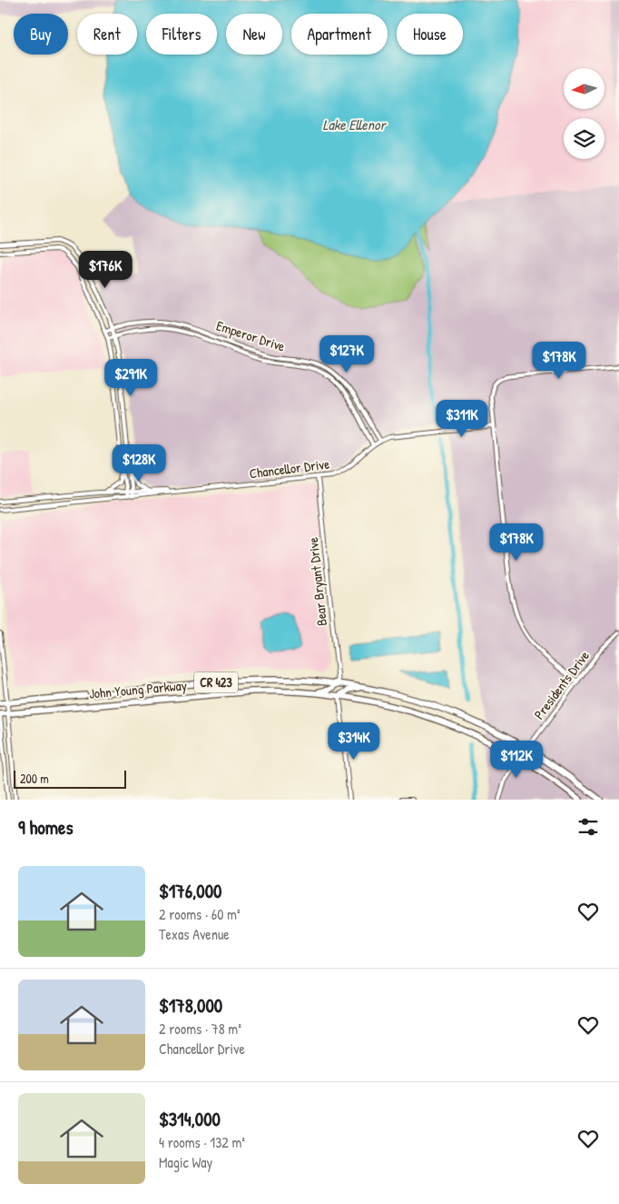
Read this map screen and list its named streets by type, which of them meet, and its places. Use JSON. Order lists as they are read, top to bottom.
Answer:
{
  "streets": {
    "highway": ["CR 423", "John Young Parkway"],
    "street": [
      "Emperor Drive",
      "Chancellor Drive",
      "Bear Bryant Drive",
      "Presidents Drive"
    ]
  },
  "crossings": [
    ["Emperor Drive", "Chancellor Drive"],
    ["Chancellor Drive", "Bear Bryant Drive"],
    ["Bear Bryant Drive", "John Young Parkway"],
    ["Presidents Drive", "John Young Parkway"]
  ],
  "water": ["Lake Ellenor"],
  "scale_bar": "200 m",
  "north": "left",
  "page": {
    "chip": [
      "Buy",
      "Rent",
      "Filters",
      "New",
      "Apartment",
      "House"
    ],
    "price": [
      "$176K",
      "$127K",
      "$178K",
      "$291K",
      "$311K",
      "$128K",
      "$178K",
      "$314K",
      "$112K"
    ],
    "scale": "200 m",
    "heading": "9 homes",
    "list": [
      {
        "name": "$176,000",
        "note": "2 rooms · 60 m² · Texas Avenue"
      },
      {
        "name": "$178,000",
        "note": "2 rooms · 78 m² · Chancellor Drive"
      },
      {
        "name": "$314,000",
        "note": "4 rooms · 132 m² · Magic Way"
      }
    ]
  }
}
